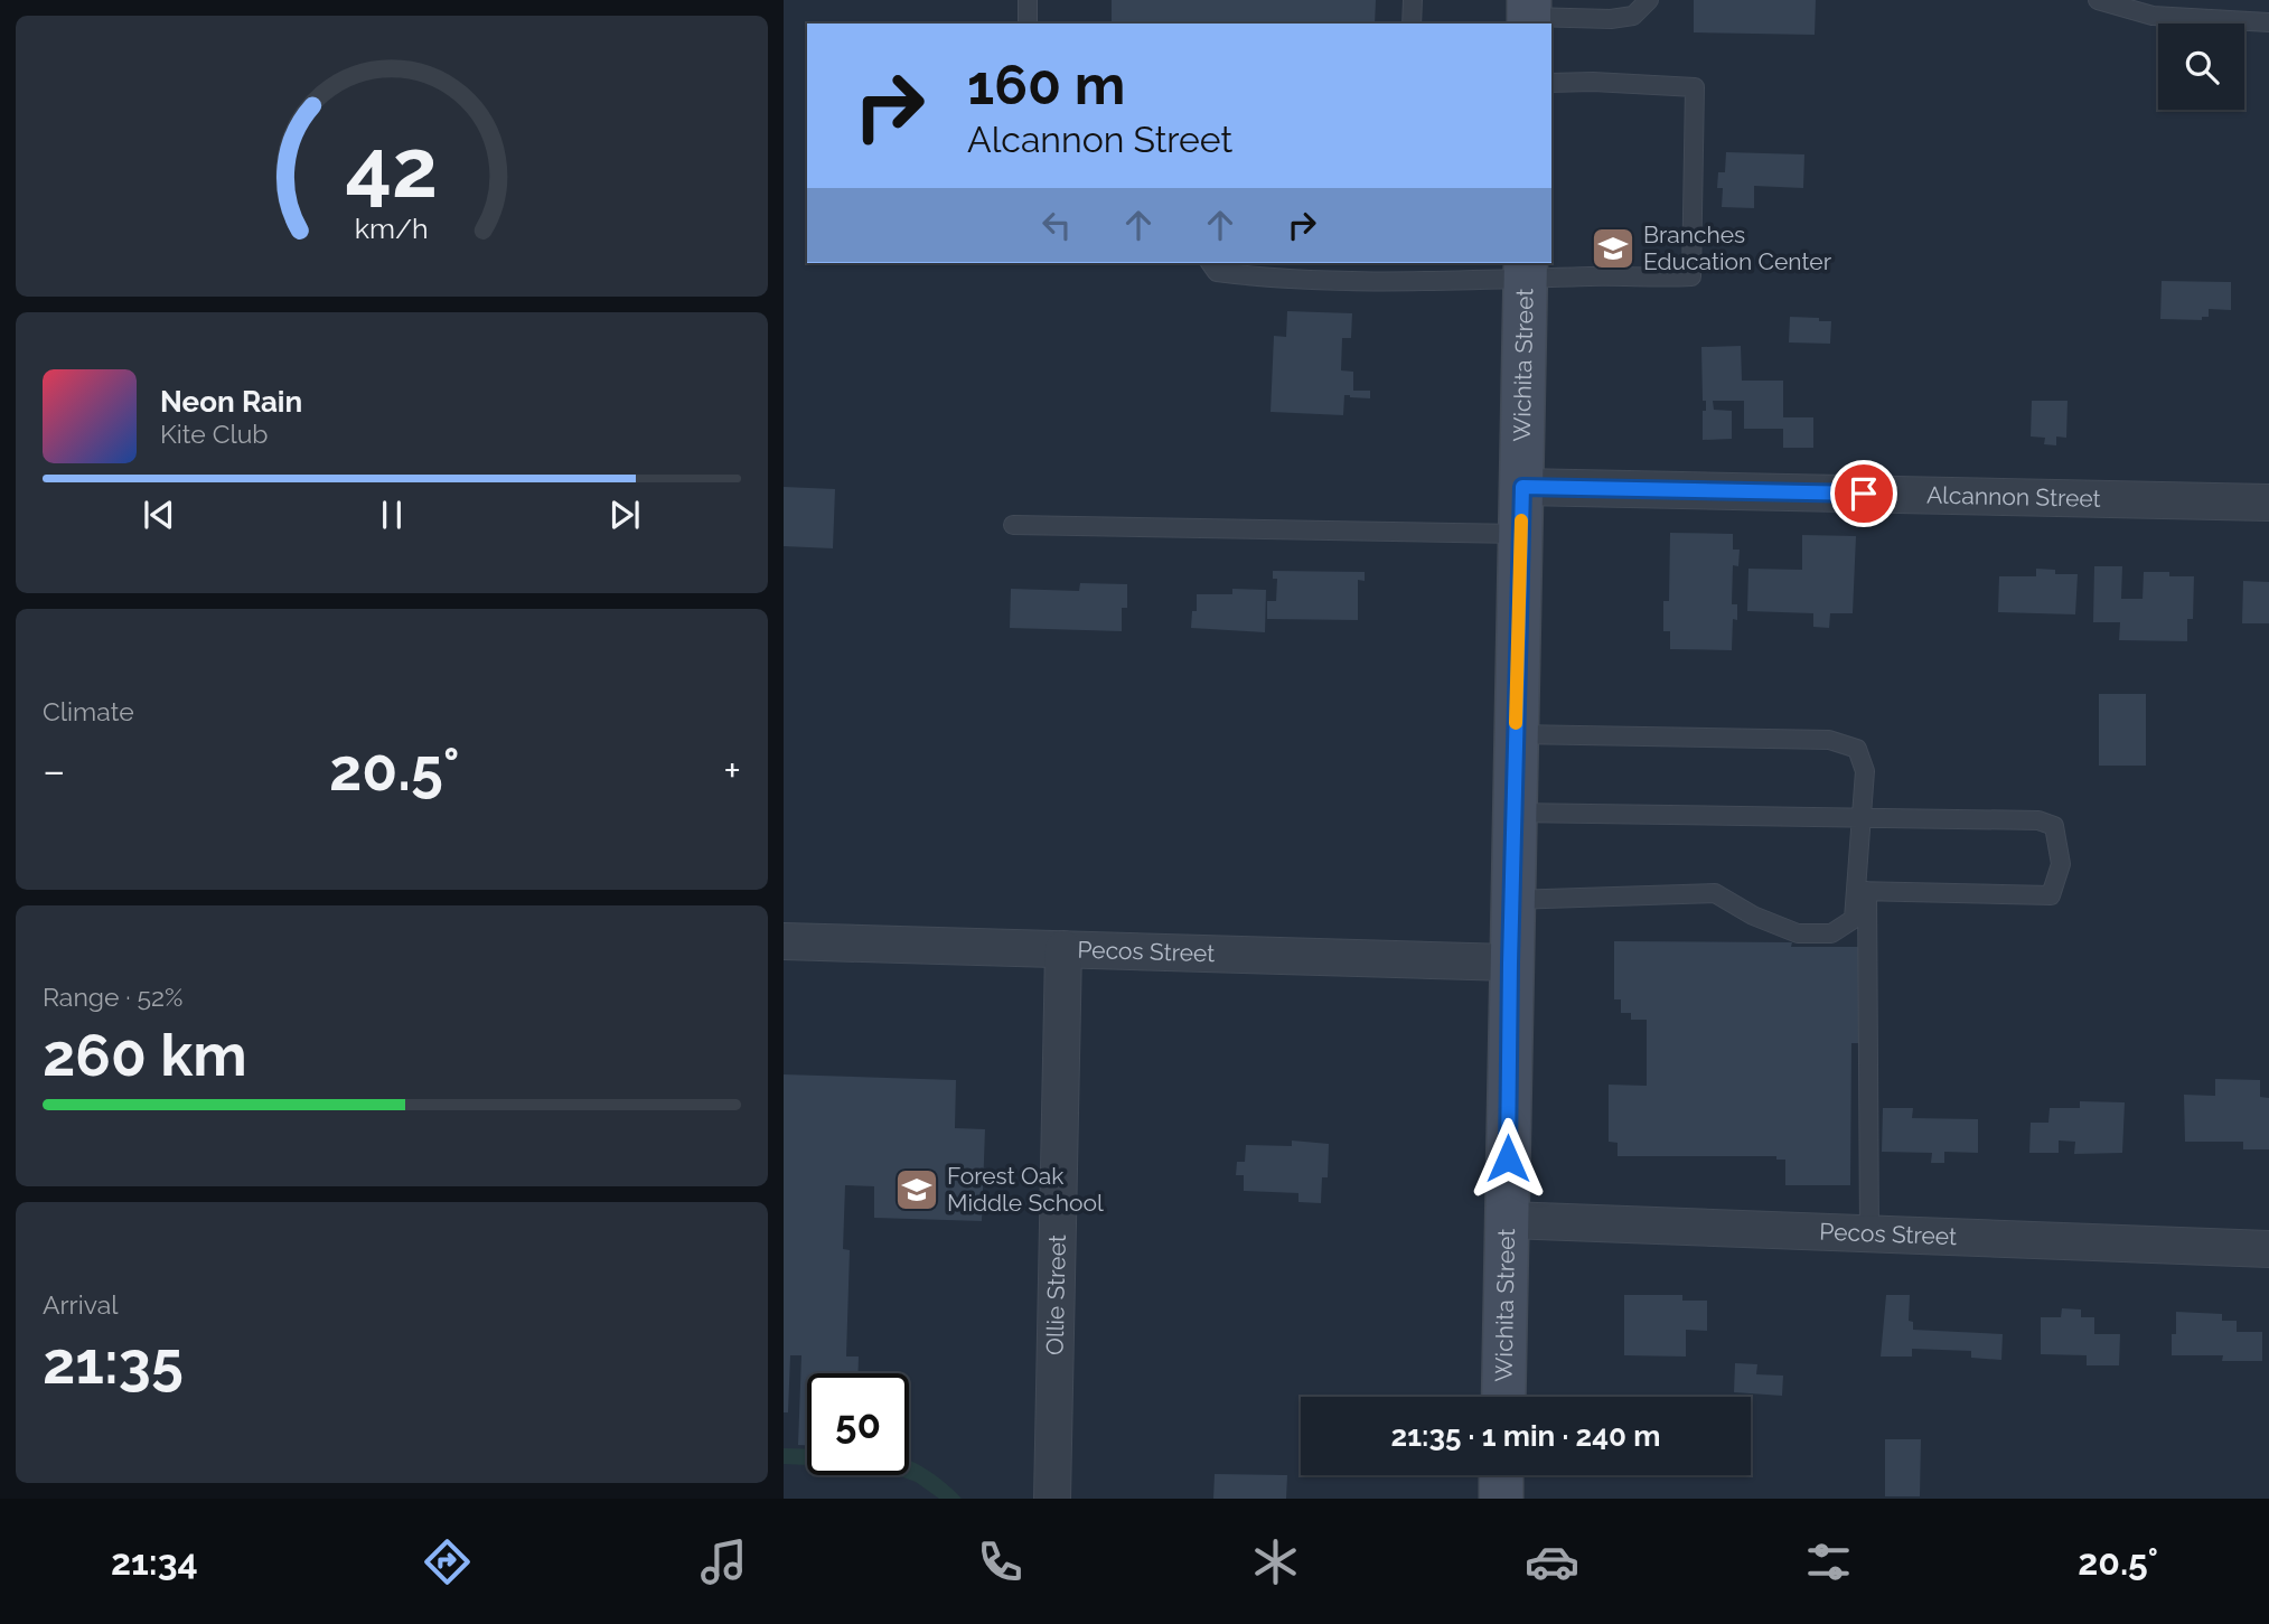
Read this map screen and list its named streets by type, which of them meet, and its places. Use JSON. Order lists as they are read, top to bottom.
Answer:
{
  "streets": {
    "main road": ["Wichita Street"],
    "street": ["Alcannon Street", "Pecos Street", "Ollie Street"]
  },
  "crossings": [
    ["Wichita Street", "Alcannon Street"],
    ["Wichita Street", "Pecos Street"],
    ["Pecos Street", "Ollie Street"]
  ],
  "places": {
    "school or university": ["Branches Education Center", "Forest Oak Middle School"]
  },
  "page": {
    "turn": ["160 m", "Alcannon Street"],
    "song": ["Neon Rain", "Kite Club"],
    "tile": [
      "Climate",
      ["Range · 52%", "260 km"],
      ["Arrival", "21:35"]
    ],
    "heat": ["−", "20.5°", "+"],
    "limit": "50",
    "trip": "21:35 · 1 min · 240 m",
    "tabs": ["21:34", "20.5°"],
    "gauge": ["42", "km/h"]
  }
}
